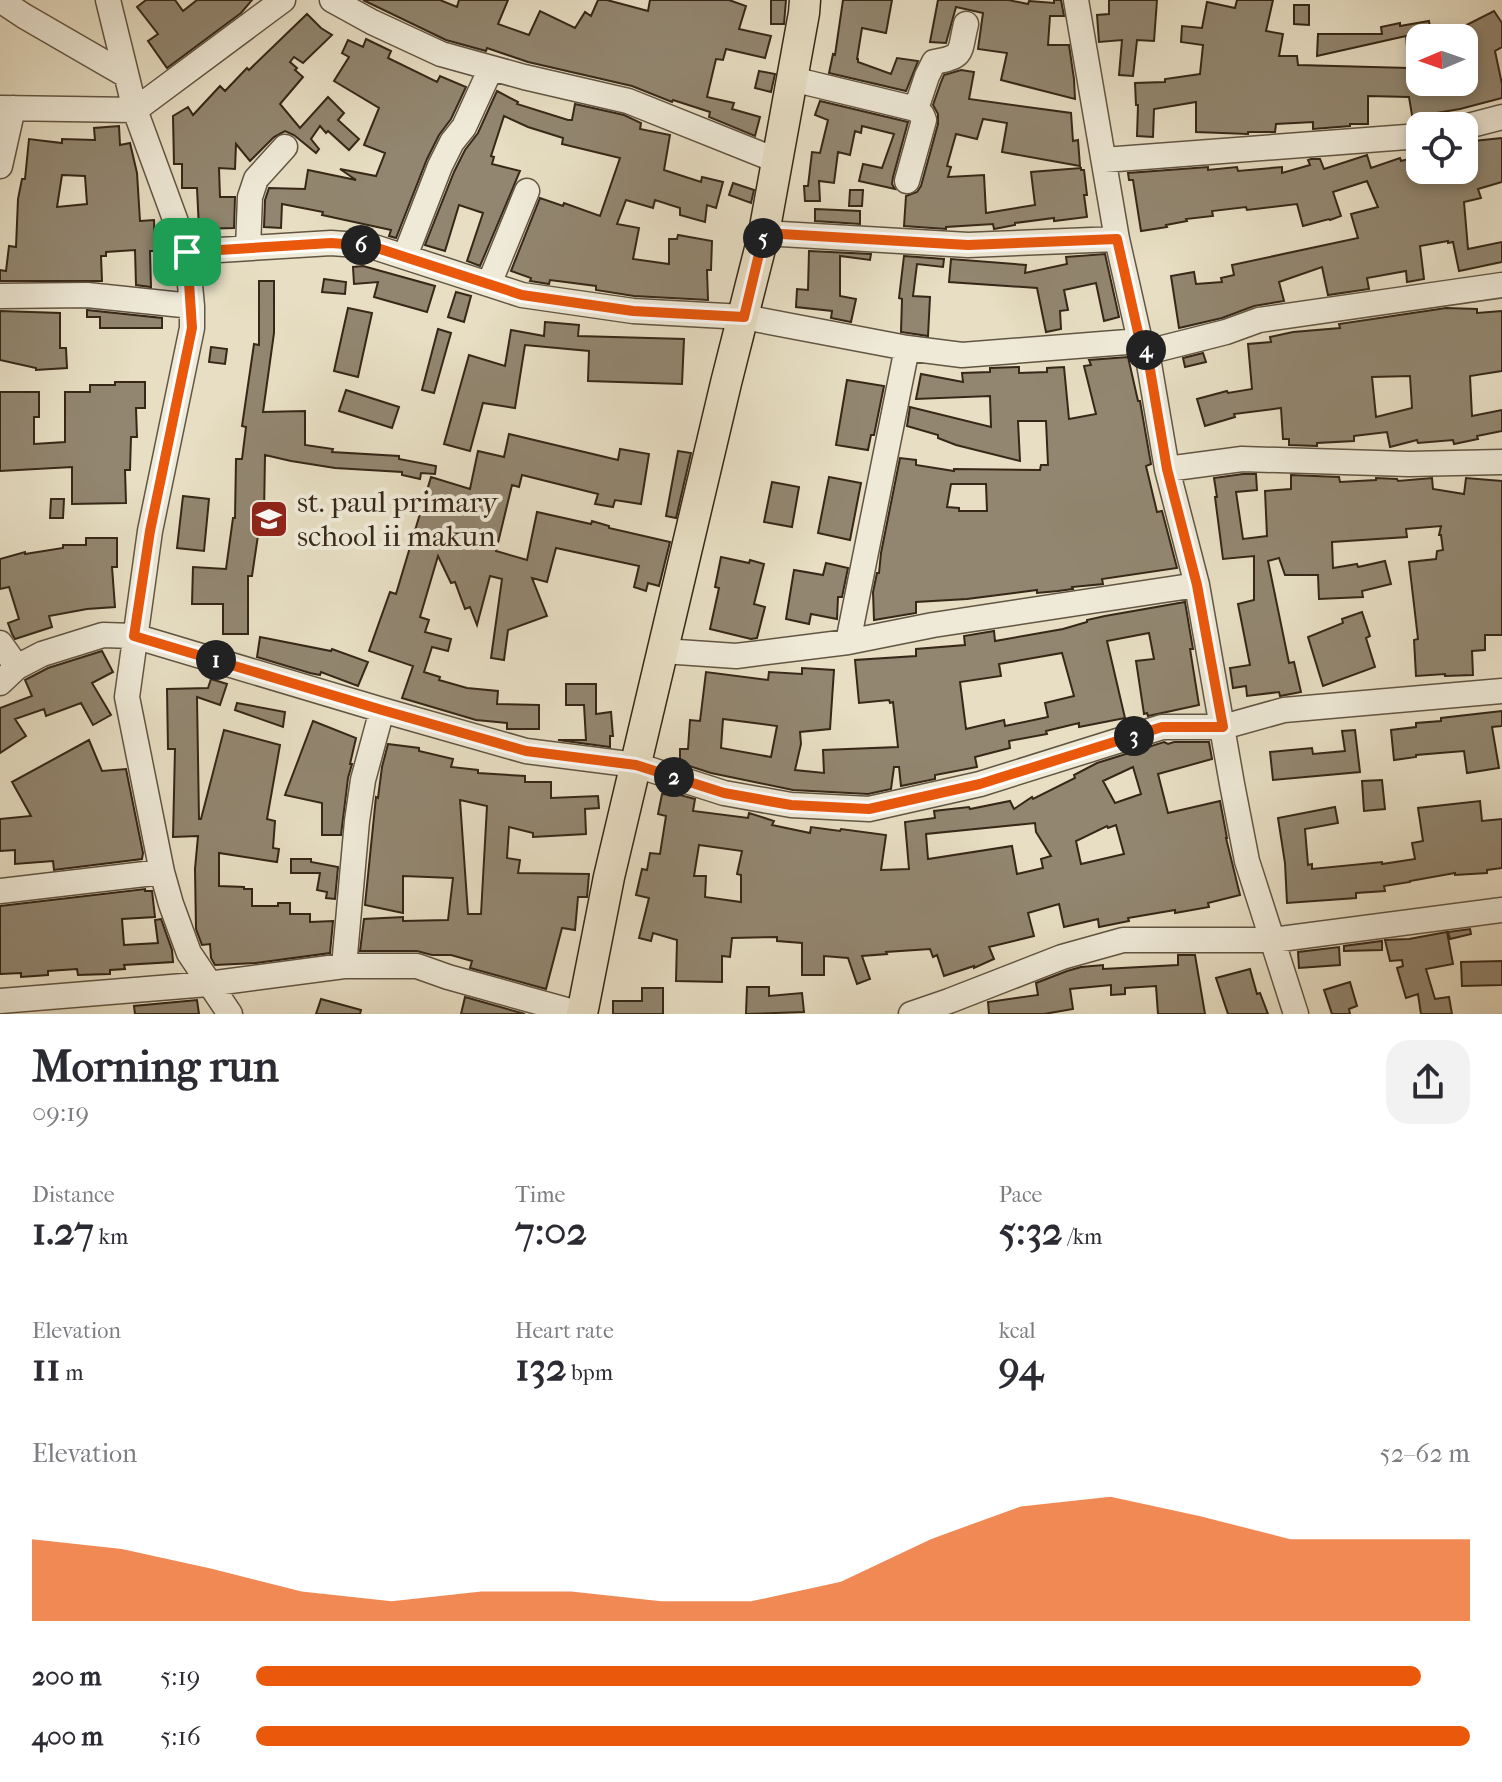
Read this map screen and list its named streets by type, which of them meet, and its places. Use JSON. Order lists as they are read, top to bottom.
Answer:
{
  "places": {
    "school or university": ["st. paul primary school ii makun"]
  },
  "north": "left",
  "page": {
    "pins": [
      "5",
      "6",
      "4",
      "1",
      "3",
      "2"
    ],
    "heading": ["Morning run", "09:19"],
    "stats": [
      ["Distance", "1.27 km"],
      ["Time", "7:02"],
      ["Pace", "5:32 /km"],
      ["Elevation", "11 m"],
      ["Heart rate", "132 bpm"],
      ["kcal", "94"]
    ],
    "chart": ["Elevation", "52–62 m"],
    "list": [
      {
        "name": "200 m",
        "note": "5:19"
      },
      {
        "name": "400 m",
        "note": "5:16"
      }
    ]
  }
}
